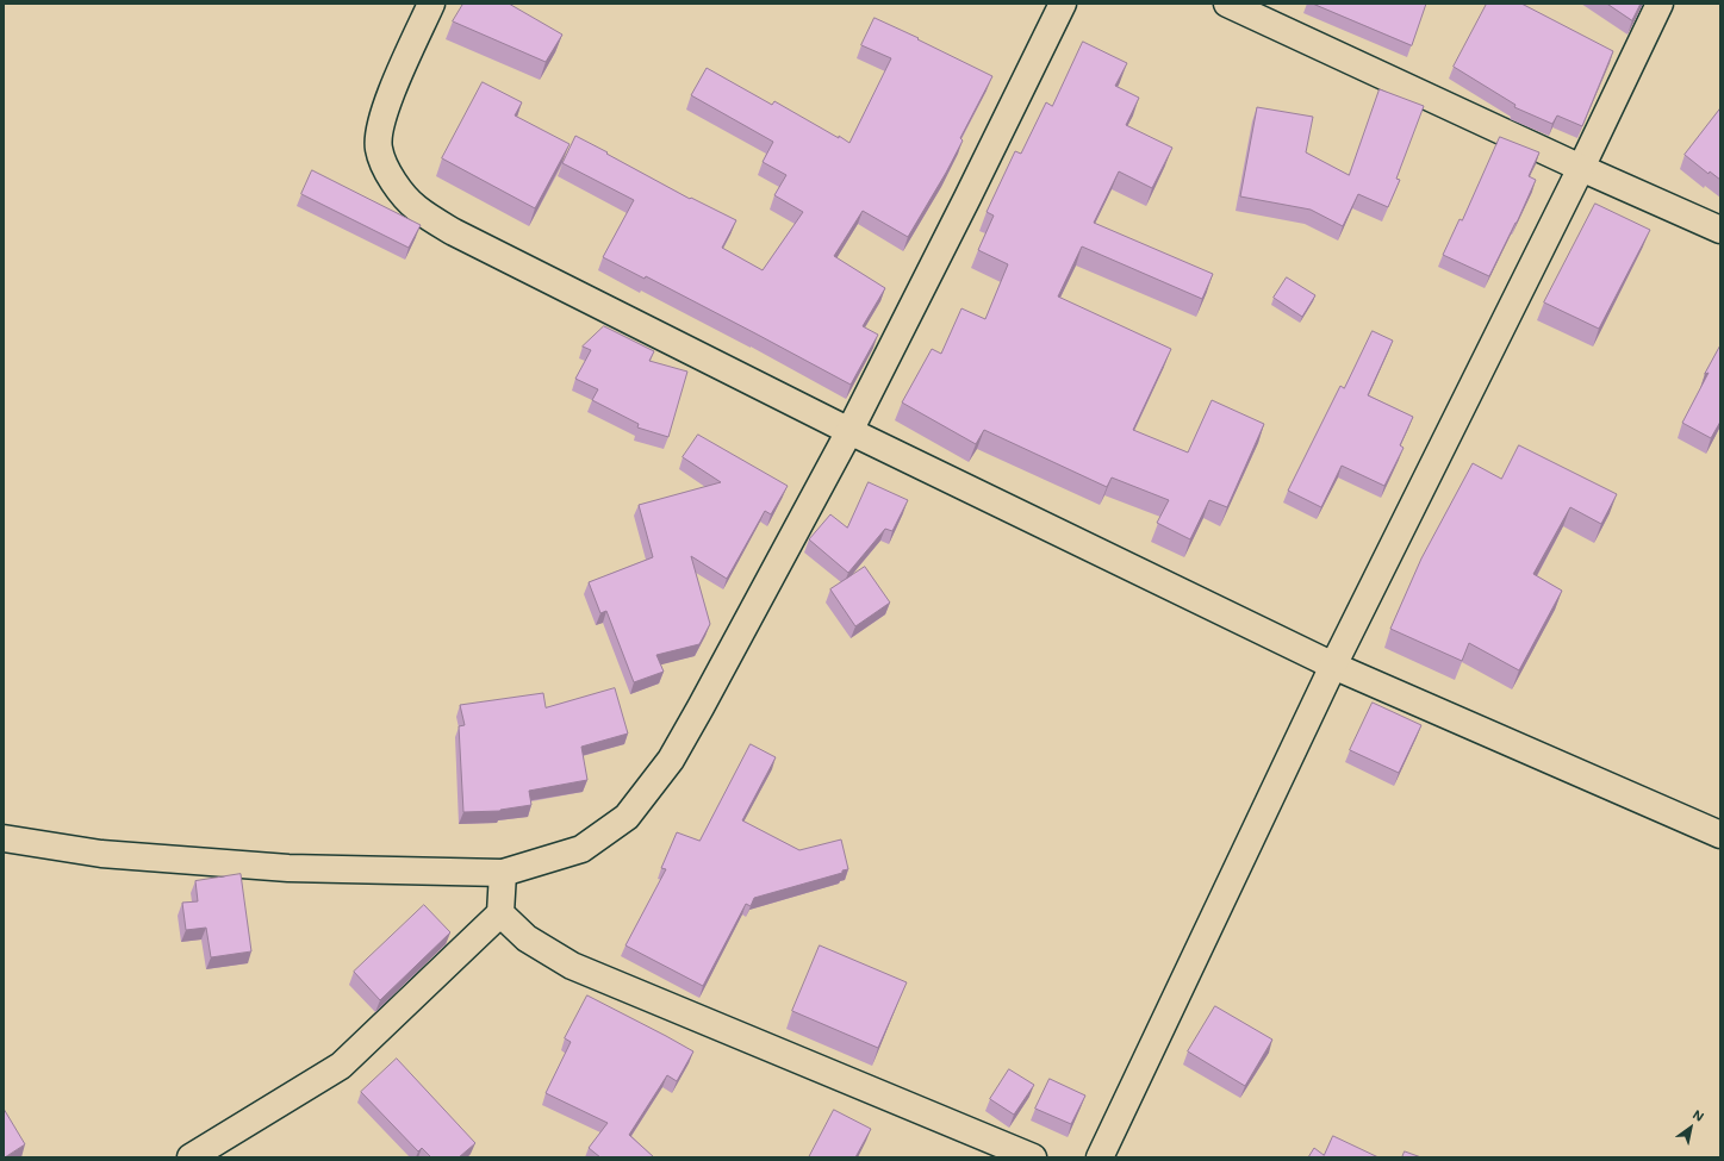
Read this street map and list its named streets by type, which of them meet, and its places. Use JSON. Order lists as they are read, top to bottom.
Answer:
{
  "north": "top right"
}
